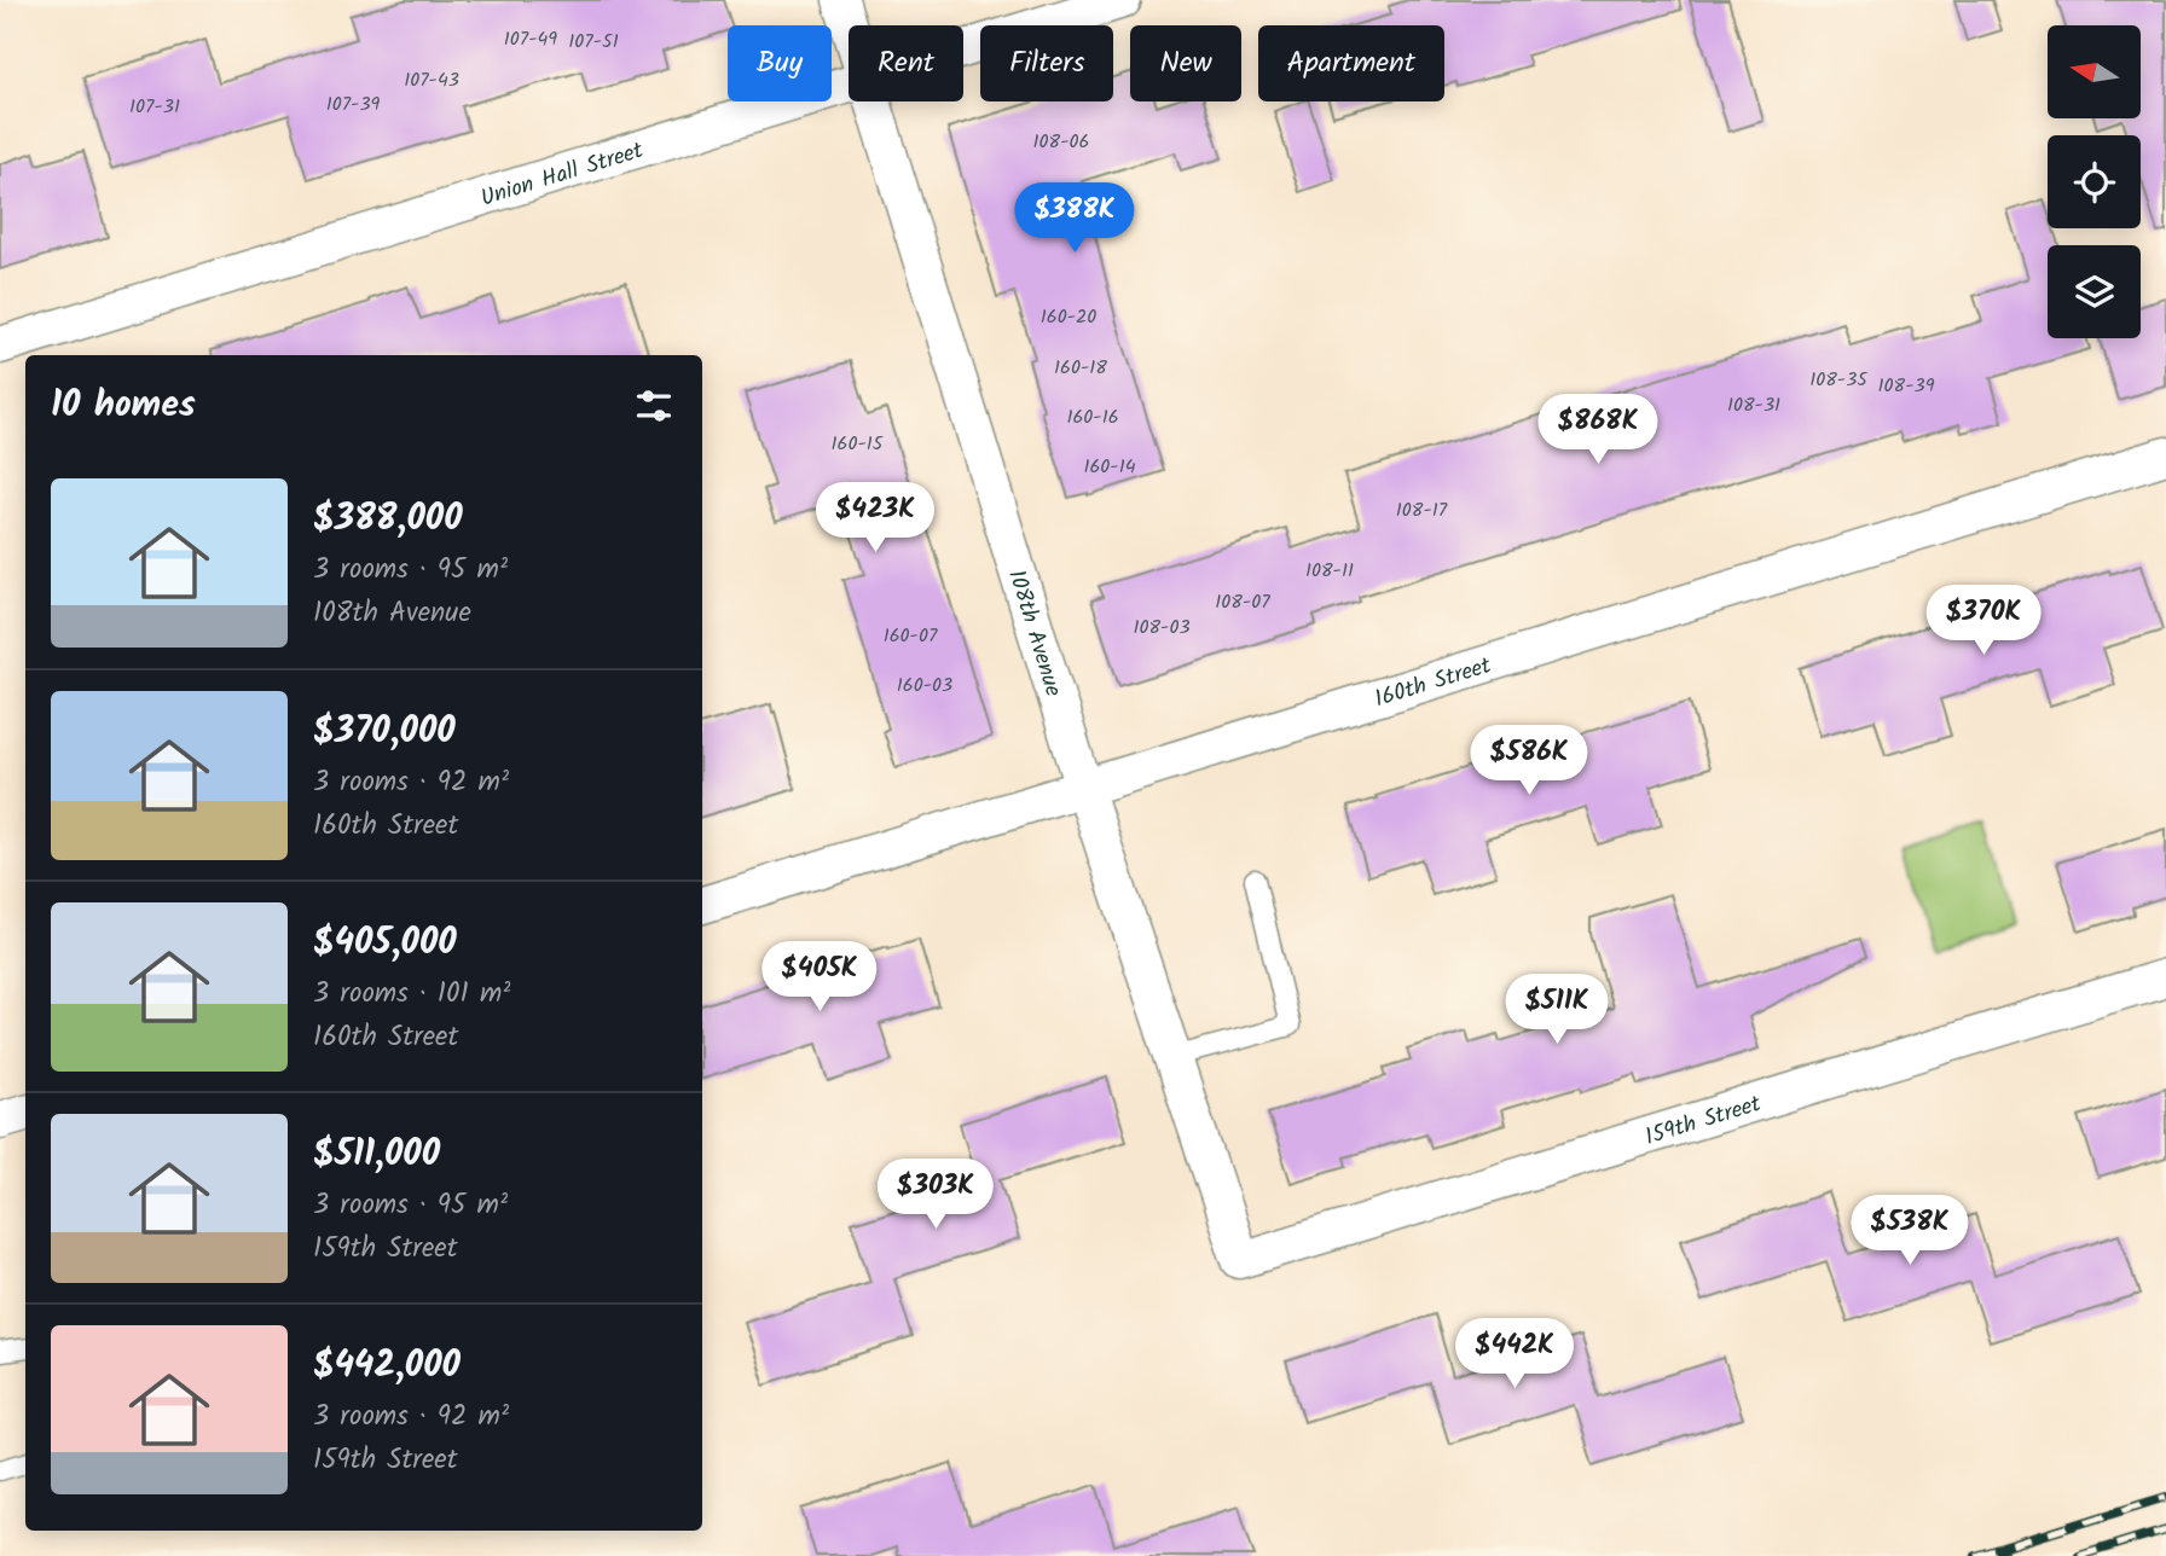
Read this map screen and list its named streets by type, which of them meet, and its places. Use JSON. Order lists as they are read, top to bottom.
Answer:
{
  "streets": {
    "street": [
      "Union Hall Street",
      "108th Avenue",
      "160th Street",
      "159th Street"
    ]
  },
  "crossings": [
    ["108th Avenue", "160th Street"],
    ["108th Avenue", "159th Street"]
  ],
  "house_numbers": [
    "107-49",
    "107-51",
    "107-43",
    "107-39",
    "107-31",
    "108-06",
    "160-20",
    "160-18",
    "108-35",
    "108-39",
    "108-31",
    "160-16",
    "160-15",
    "160-14",
    "108-17",
    "108-11",
    "108-07",
    "108-03",
    "160-07",
    "160-03"
  ],
  "north": "left",
  "page": {
    "chip": [
      "Buy",
      "Rent",
      "Filters",
      "New",
      "Apartment"
    ],
    "price": [
      "$388K",
      "$868K",
      "$423K",
      "$370K",
      "$586K",
      "$405K",
      "$511K",
      "$303K",
      "$538K",
      "$442K"
    ],
    "heading": "10 homes",
    "list": [
      {
        "name": "$388,000",
        "note": "3 rooms · 95 m² · 108th Avenue"
      },
      {
        "name": "$370,000",
        "note": "3 rooms · 92 m² · 160th Street"
      },
      {
        "name": "$405,000",
        "note": "3 rooms · 101 m² · 160th Street"
      },
      {
        "name": "$511,000",
        "note": "3 rooms · 95 m² · 159th Street"
      },
      {
        "name": "$442,000",
        "note": "3 rooms · 92 m² · 159th Street"
      }
    ]
  }
}
